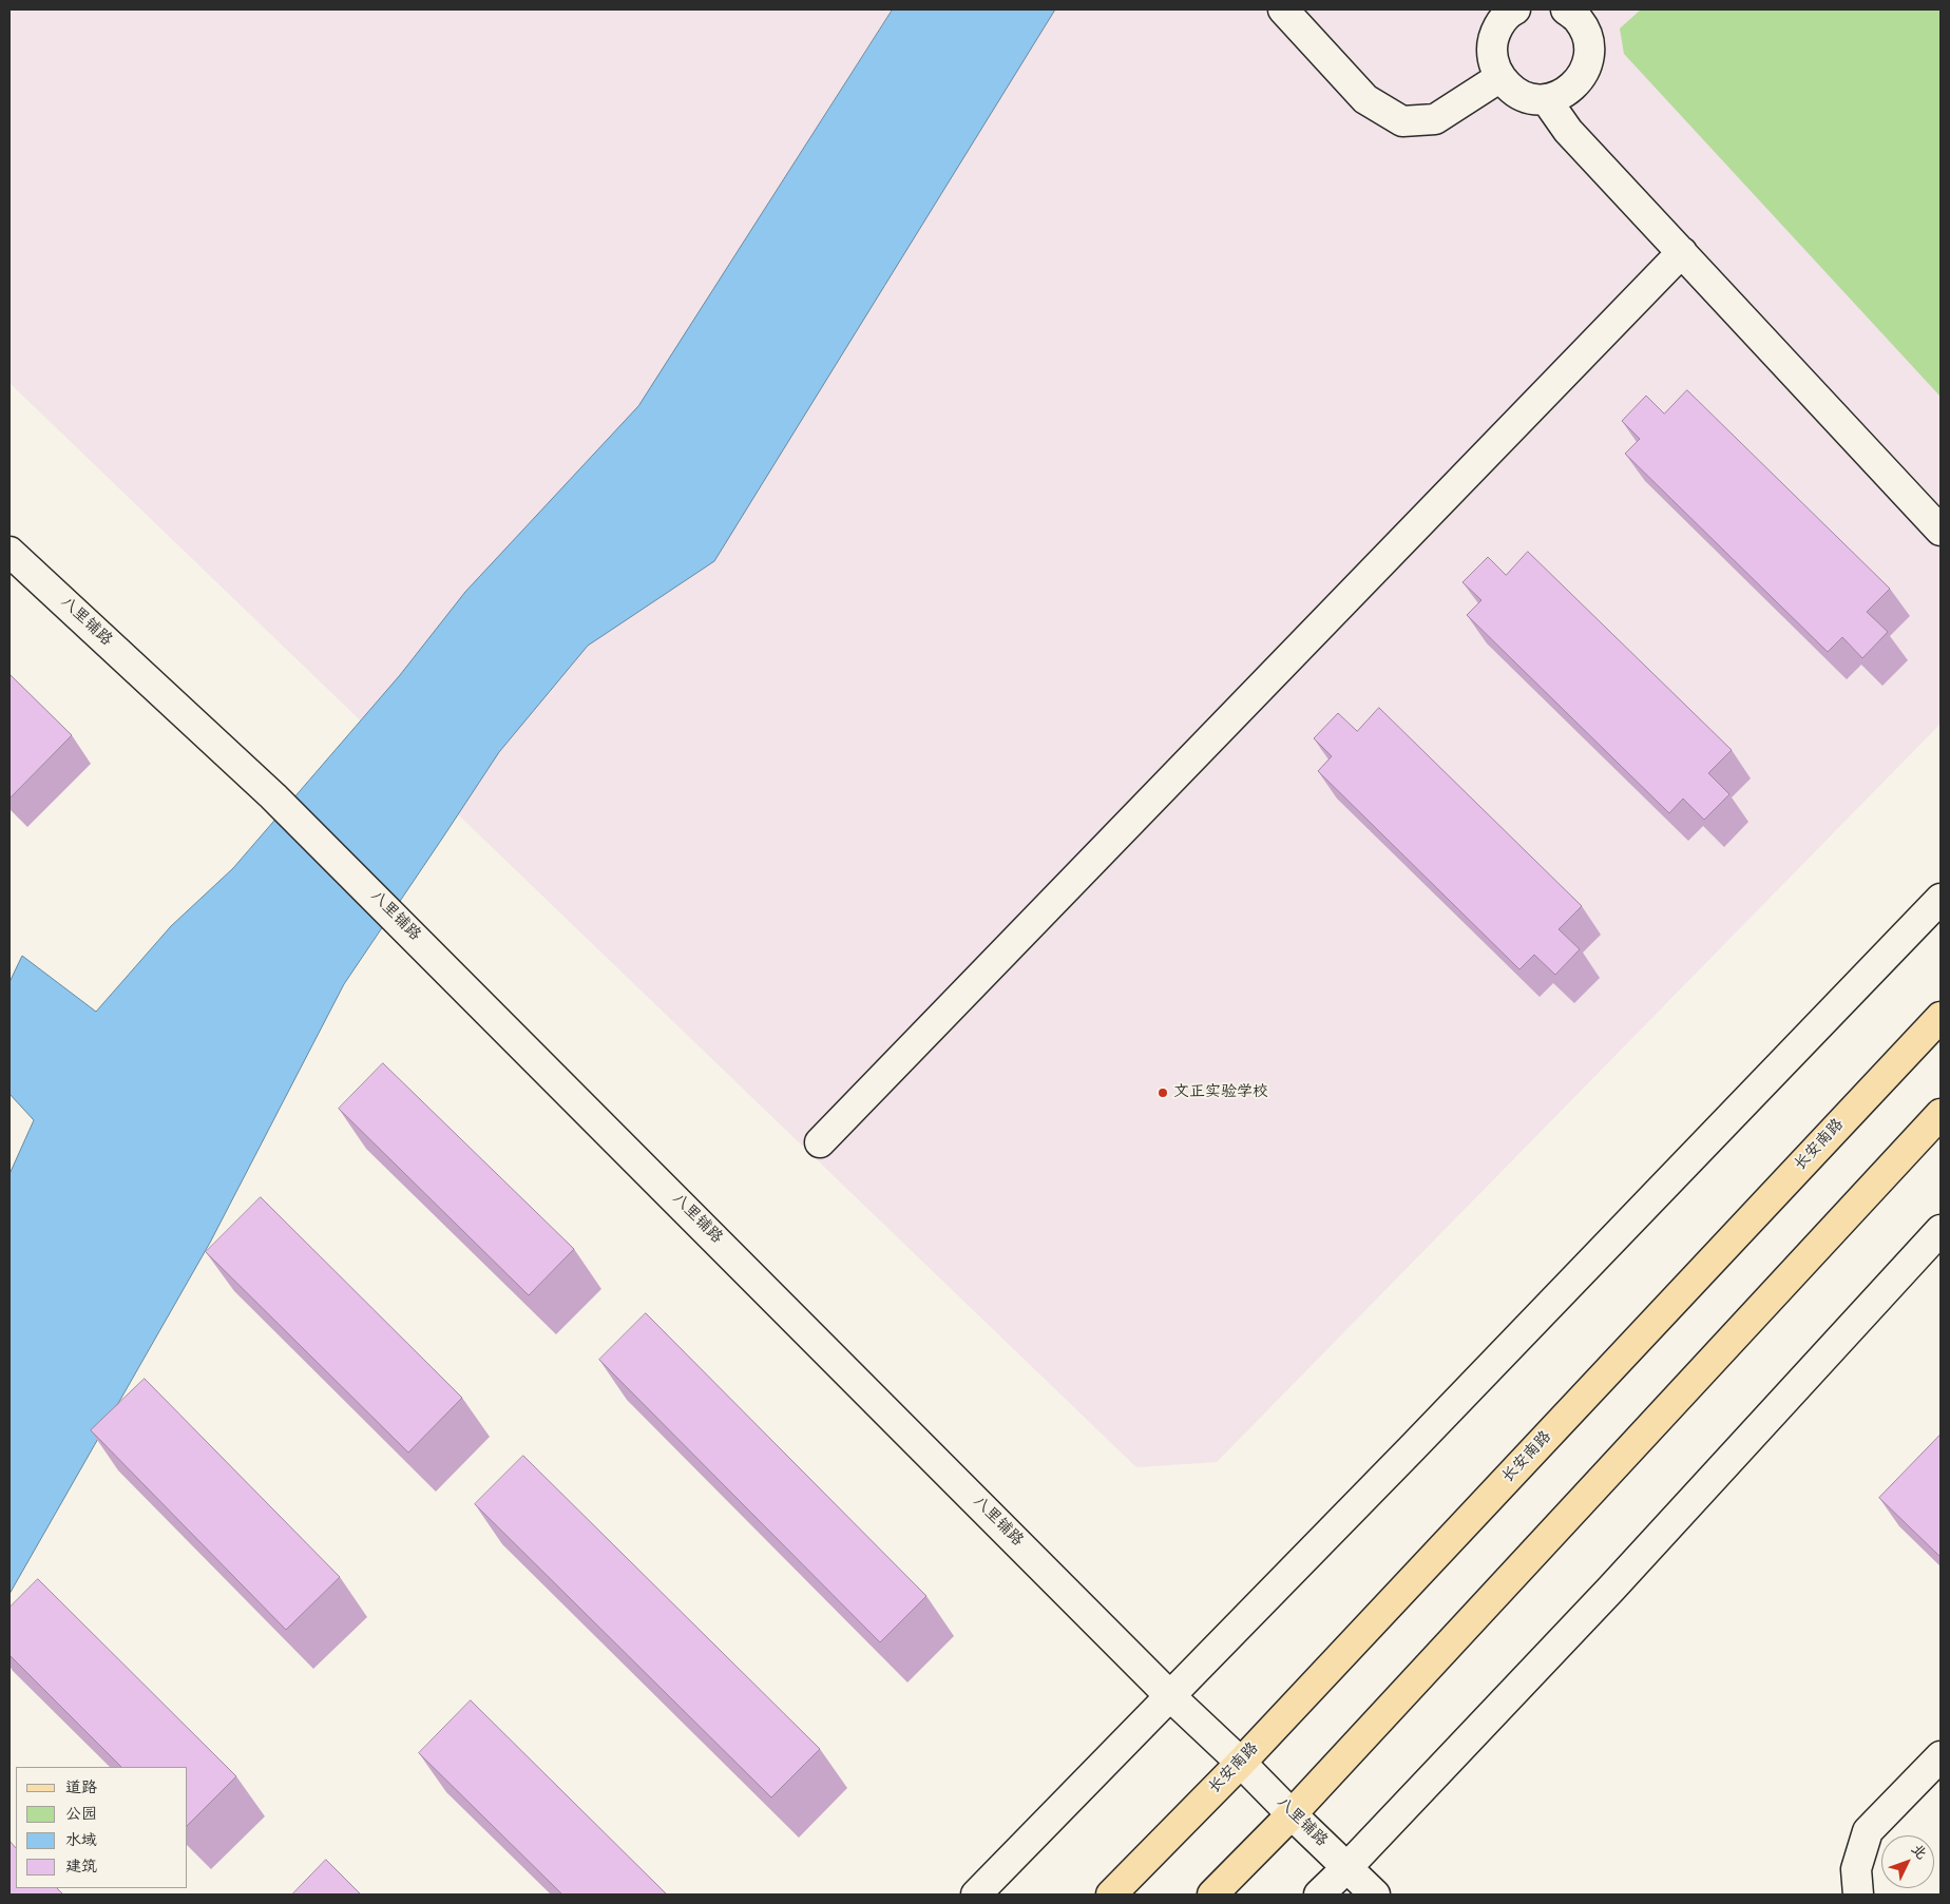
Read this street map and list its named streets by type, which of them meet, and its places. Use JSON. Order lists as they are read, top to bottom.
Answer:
{
  "streets": {
    "main road": ["长安南路"],
    "street": ["八里铺路"]
  },
  "crossings": [
    ["八里铺路", "长安南路"]
  ],
  "places": ["文正实验学校"],
  "legend": [
    "道路",
    "公园",
    "水域",
    "建筑"
  ],
  "north": "top right"
}
